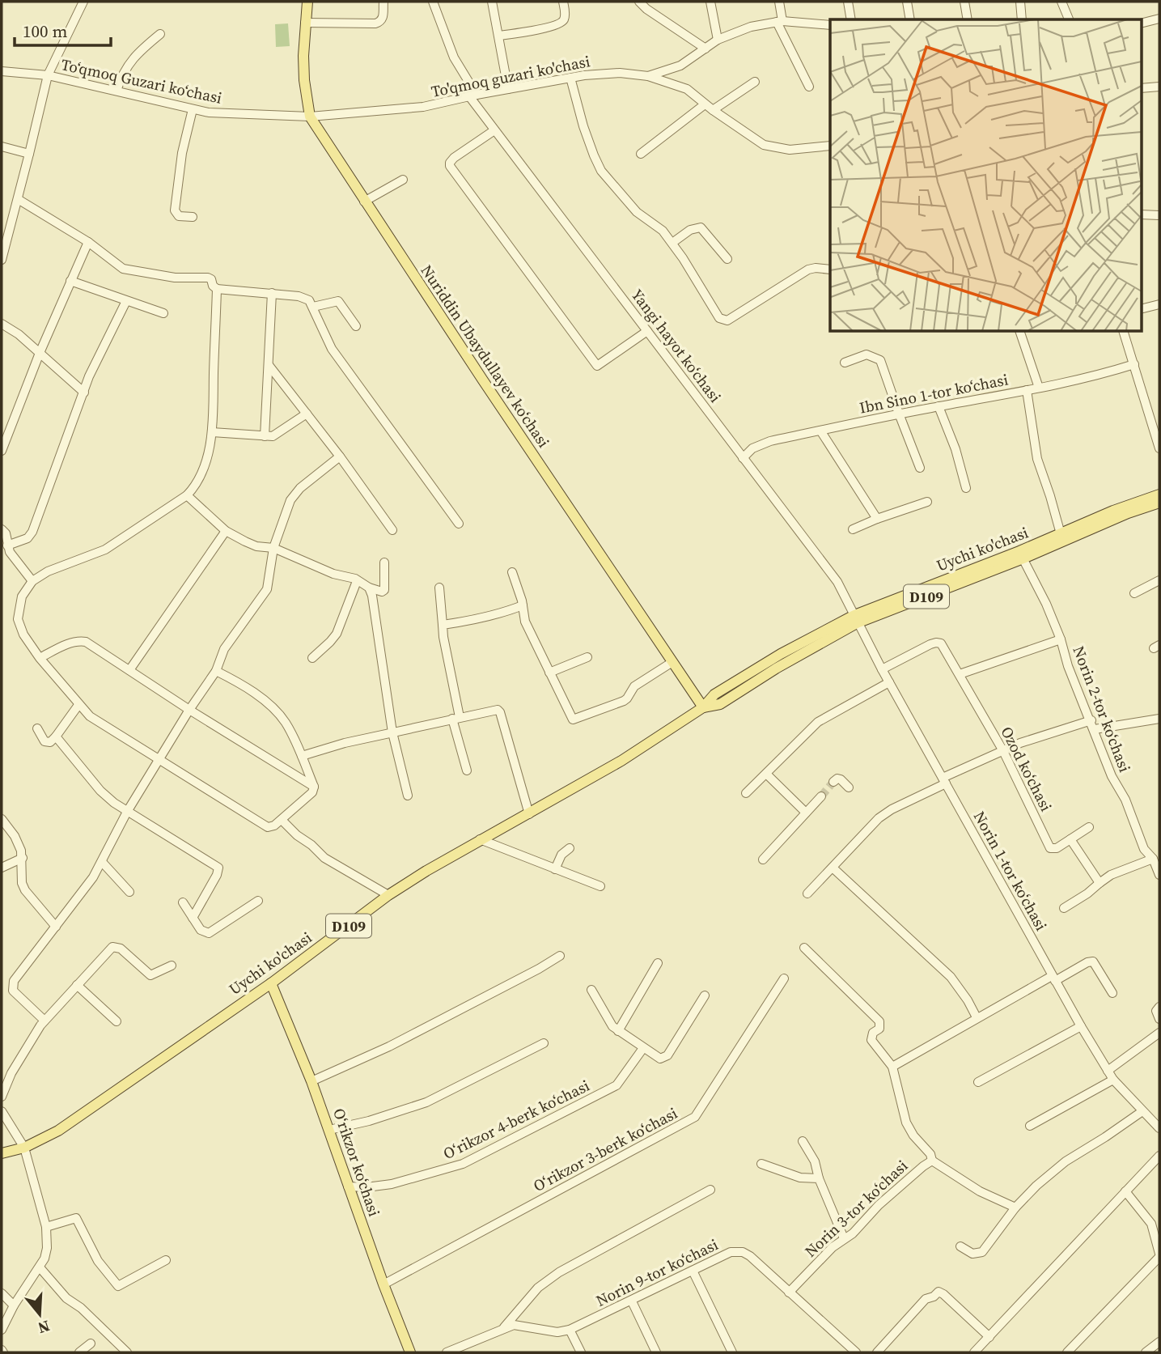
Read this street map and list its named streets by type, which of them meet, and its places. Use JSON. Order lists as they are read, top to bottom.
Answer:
{
  "streets": {
    "main road": [
      "Nuriddin Ubaydullayev koʻchasi",
      "Uychi ko'chasi",
      "D109",
      "Oʻrikzor koʻchasi"
    ],
    "street": [
      "To'qmoq guzari ko'chasi",
      "Toʻqmoq Guzari koʻchasi",
      "Yangi hayot koʻchasi",
      "Ibn Sino 1-tor koʻchasi",
      "Norin 2-tor koʻchasi",
      "Ozod koʻchasi",
      "Norin 1-tor koʻchasi",
      "Oʻrikzor 4-berk koʻchasi",
      "Oʻrikzor 3-berk koʻchasi",
      "Norin 3-tor koʻchasi",
      "Norin 9-tor koʻchasi"
    ]
  },
  "crossings": [
    ["To'qmoq guzari ko'chasi", "Toʻqmoq Guzari koʻchasi"],
    ["To'qmoq guzari ko'chasi", "Yangi hayot koʻchasi"],
    ["To'qmoq guzari ko'chasi", "Nuriddin Ubaydullayev koʻchasi"],
    ["Toʻqmoq Guzari koʻchasi", "Nuriddin Ubaydullayev koʻchasi"],
    ["Yangi hayot koʻchasi", "Ibn Sino 1-tor koʻchasi"],
    ["Yangi hayot koʻchasi", "Uychi ko'chasi"],
    ["Yangi hayot koʻchasi", "Norin 1-tor koʻchasi"],
    ["Nuriddin Ubaydullayev koʻchasi", "Uychi ko'chasi"],
    ["Uychi ko'chasi", "Norin 2-tor koʻchasi"],
    ["Uychi ko'chasi", "Norin 1-tor koʻchasi"],
    ["Uychi ko'chasi", "Oʻrikzor koʻchasi"],
    ["Ozod koʻchasi", "Norin 1-tor koʻchasi"],
    ["Oʻrikzor 4-berk koʻchasi", "Oʻrikzor koʻchasi"],
    ["Oʻrikzor 3-berk koʻchasi", "Oʻrikzor koʻchasi"],
    ["Norin 3-tor koʻchasi", "Norin 9-tor koʻchasi"]
  ],
  "scale_bar": "100 m",
  "north": "bottom"
}
